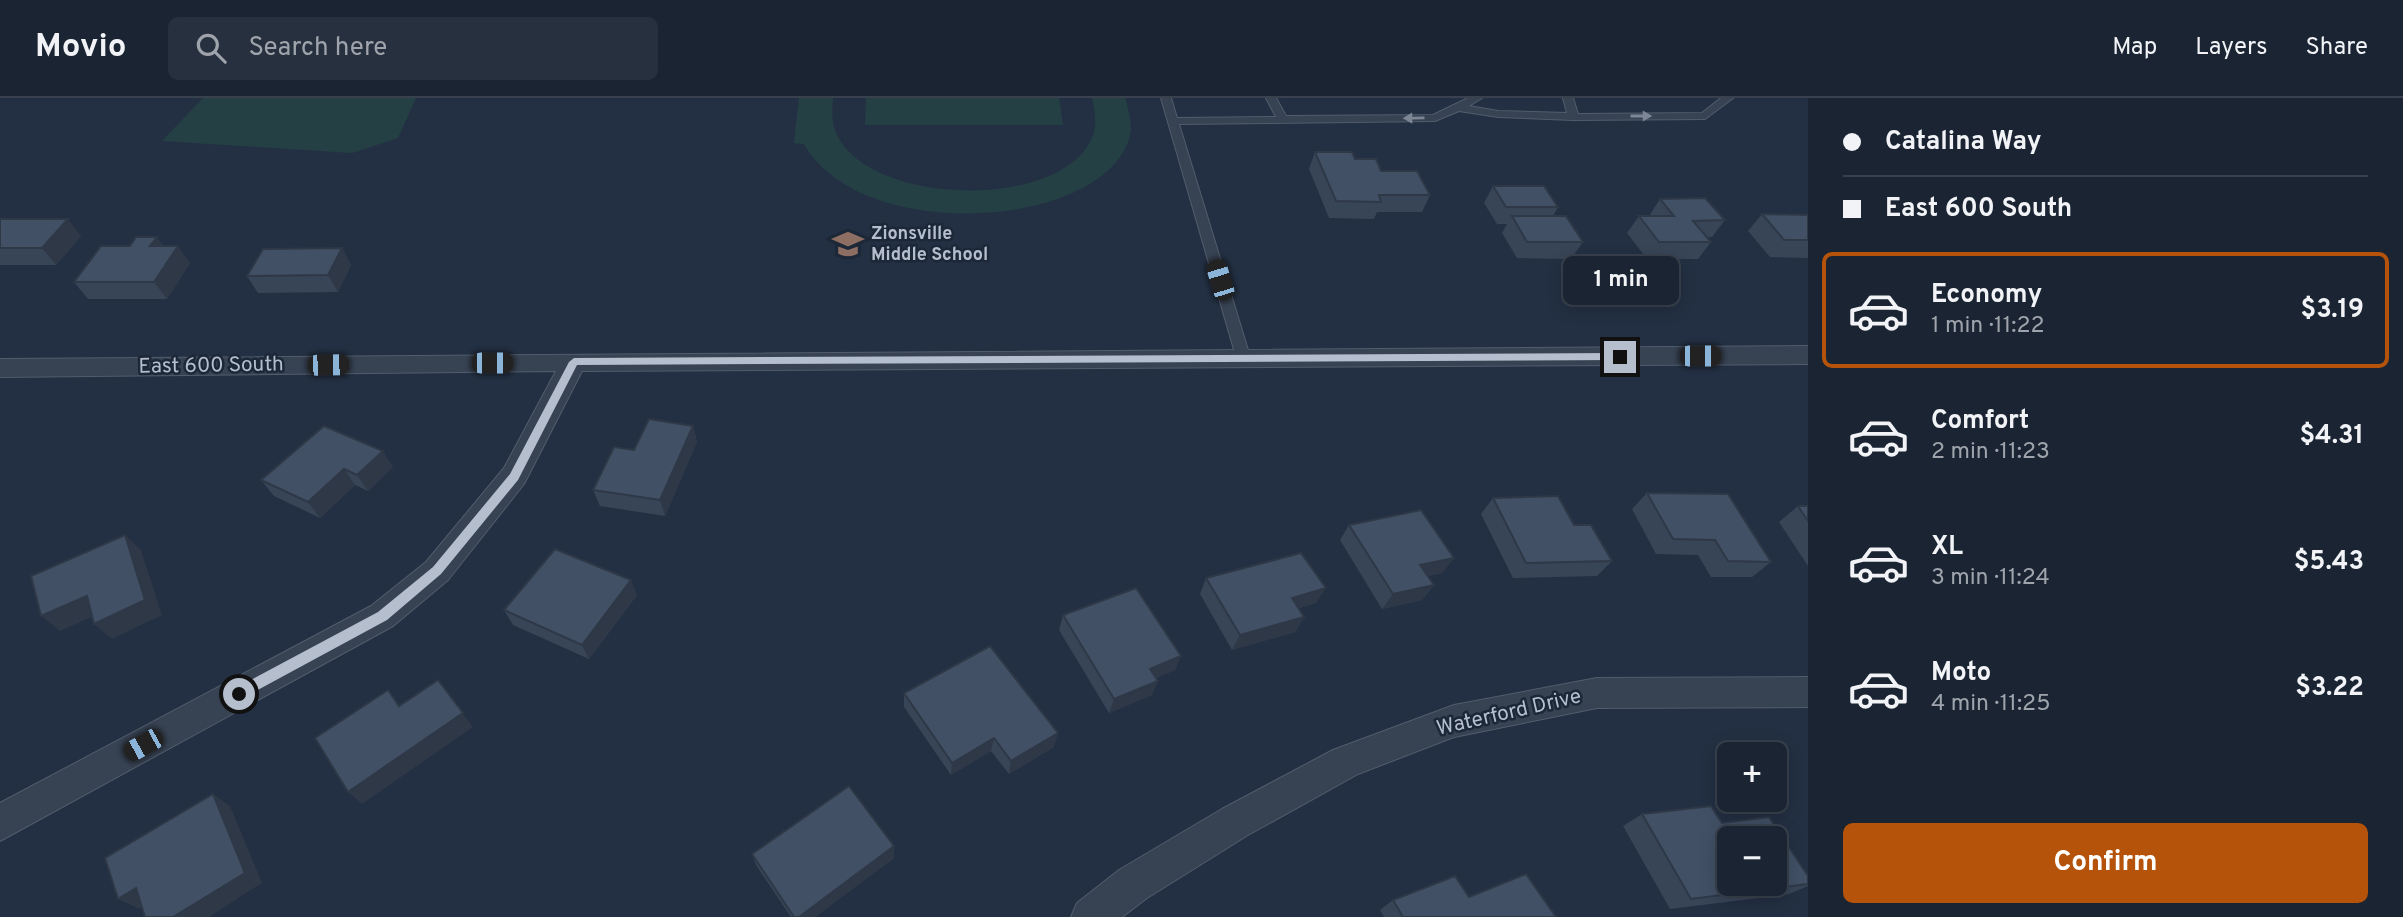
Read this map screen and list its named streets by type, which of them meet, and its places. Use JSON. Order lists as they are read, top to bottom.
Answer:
{
  "streets": {
    "street": ["East 600 South", "Waterford Drive"]
  },
  "places": {
    "school or university": ["Zionsville Middle School"]
  },
  "page": {
    "header": "Movio",
    "search": "Search here",
    "nav": ["Map", "Layers", "Share"],
    "banner": ["Catalina Way", "East 600 South"],
    "list": [
      {
        "name": "Economy",
        "note": "1 min · 11:22",
        "value": "$3.19"
      },
      {
        "name": "Comfort",
        "note": "2 min · 11:23",
        "value": "$4.31"
      },
      {
        "name": "XL",
        "note": "3 min · 11:24",
        "value": "$5.43"
      },
      {
        "name": "Moto",
        "note": "4 min · 11:25",
        "value": "$3.22"
      }
    ],
    "bubble": "1 min",
    "map_buttons": ["+", "−"],
    "buttons": "Confirm"
  }
}
